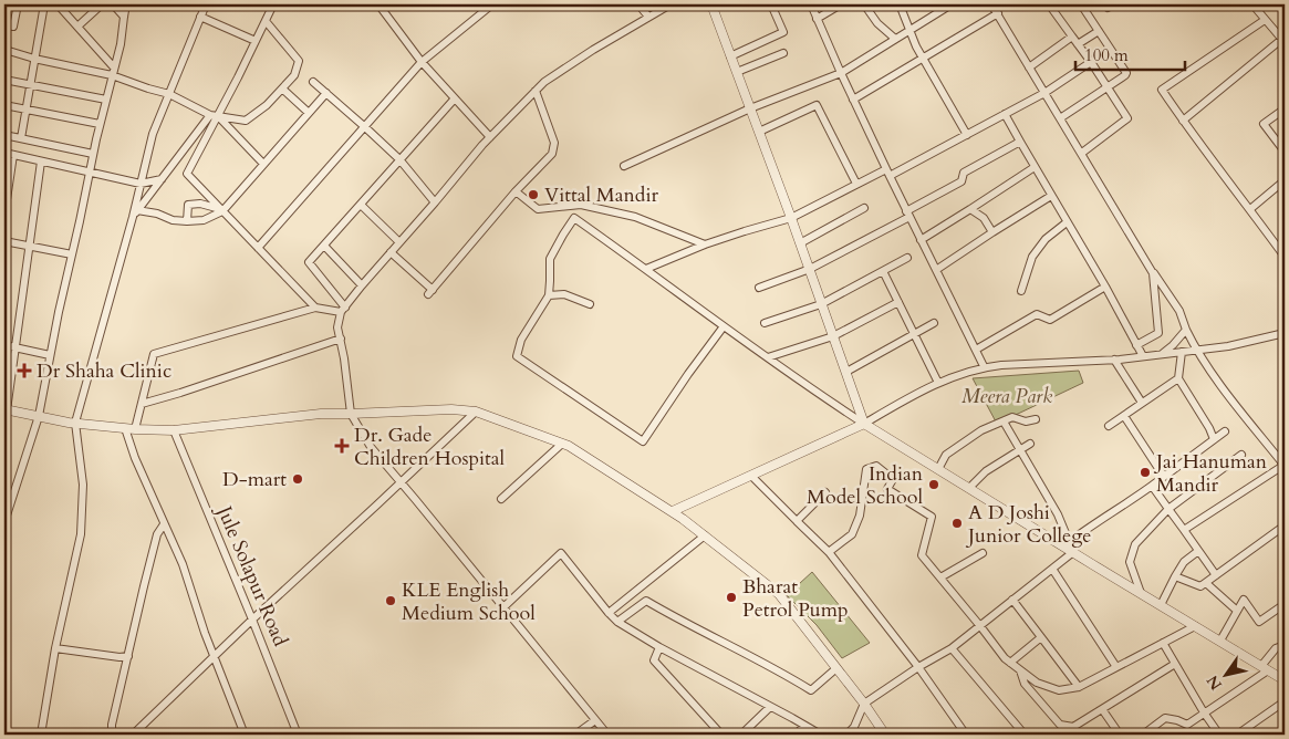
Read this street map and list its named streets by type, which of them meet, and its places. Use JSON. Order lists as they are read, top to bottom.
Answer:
{
  "streets": {
    "street": ["Jule Solapur Road"]
  },
  "parks": ["Meera Park"],
  "places": {
    "other": [
      "Vittal Mandir",
      "Jai Hanuman Mandir",
      "D-mart",
      "Indian Model School",
      "A D Joshi Junior College",
      "Bharat Petrol Pump",
      "KLE English Medium School"
    ],
    "health": ["Dr Shaha Clinic", "Dr. Gade Children Hospital"]
  },
  "scale_bar": "100 m",
  "north": "bottom left"
}
